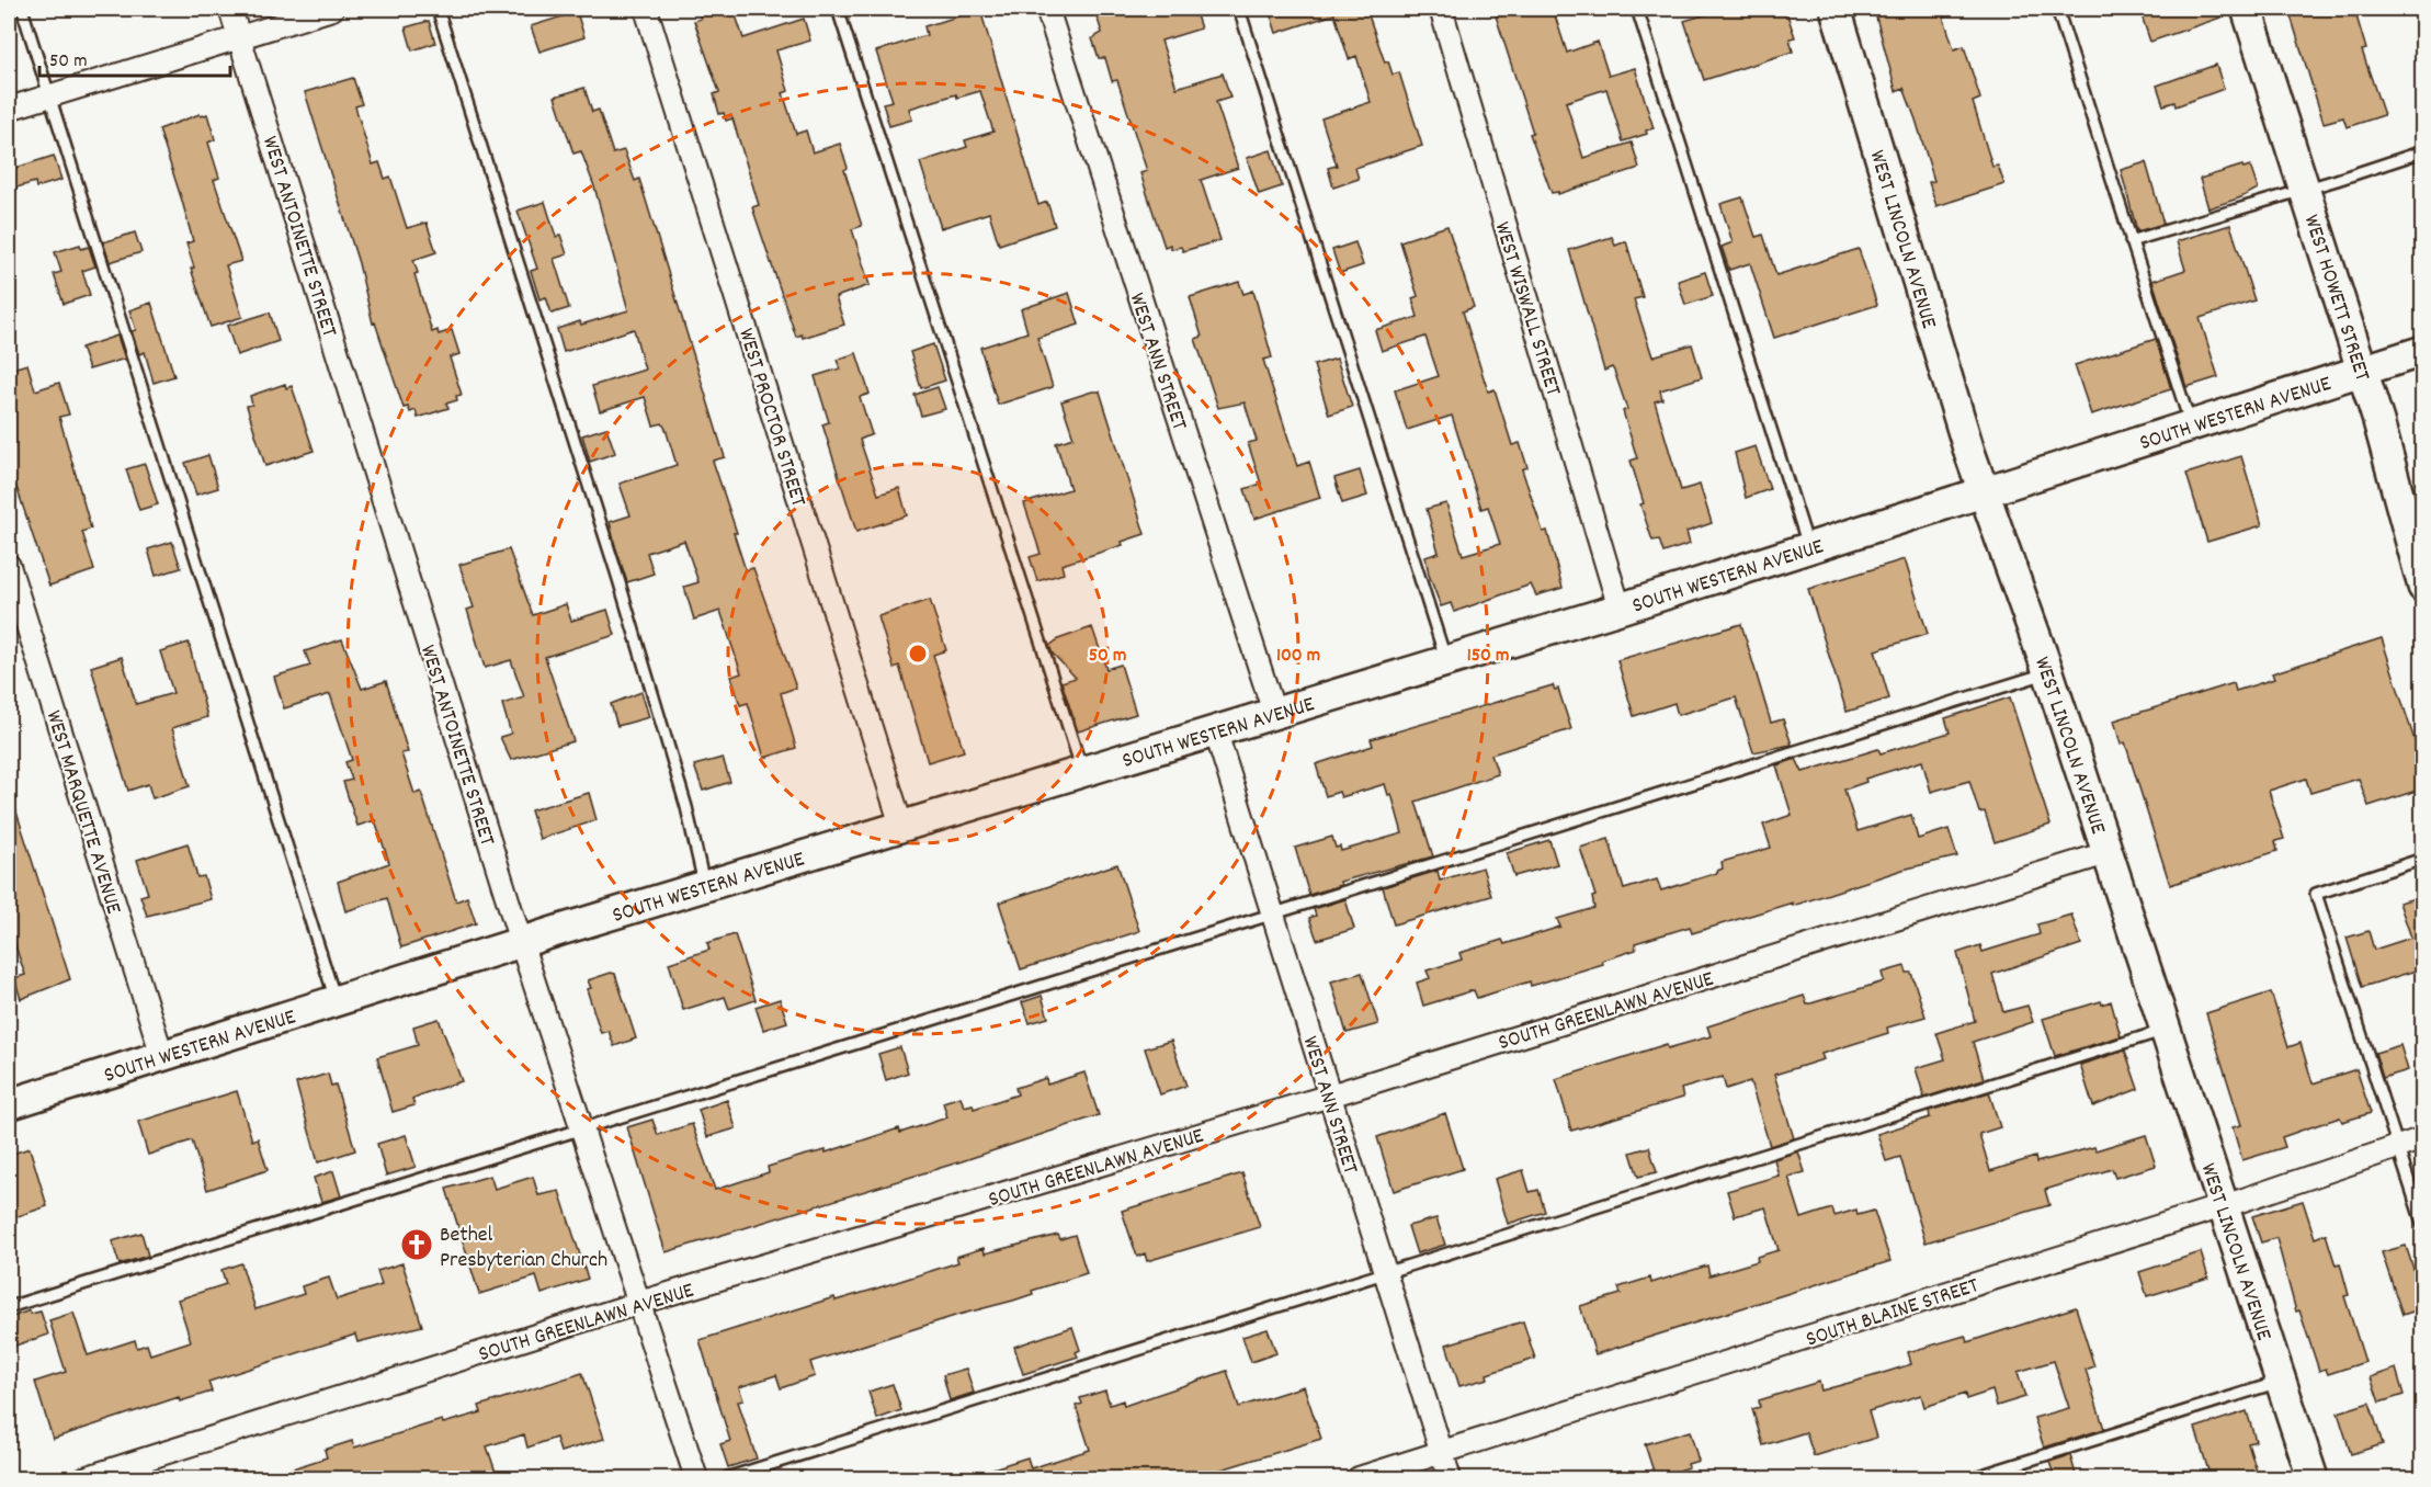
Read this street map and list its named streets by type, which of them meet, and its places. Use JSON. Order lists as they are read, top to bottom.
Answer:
{
  "streets": {
    "main road": ["WEST LINCOLN AVENUE", "WEST HOWETT STREET", "SOUTH WESTERN AVENUE"],
    "street": [
      "WEST ANTOINETTE STREET",
      "WEST WISWALL STREET",
      "WEST ANN STREET",
      "WEST PROCTOR STREET",
      "WEST MARQUETTE AVENUE",
      "SOUTH GREENLAWN AVENUE",
      "SOUTH BLAINE STREET"
    ]
  },
  "crossings": [
    ["WEST ANTOINETTE STREET", "SOUTH WESTERN AVENUE"],
    ["WEST ANTOINETTE STREET", "SOUTH GREENLAWN AVENUE"],
    ["WEST LINCOLN AVENUE", "SOUTH WESTERN AVENUE"],
    ["WEST LINCOLN AVENUE", "SOUTH GREENLAWN AVENUE"],
    ["WEST LINCOLN AVENUE", "SOUTH BLAINE STREET"],
    ["WEST HOWETT STREET", "SOUTH WESTERN AVENUE"],
    ["WEST WISWALL STREET", "SOUTH WESTERN AVENUE"],
    ["WEST ANN STREET", "SOUTH WESTERN AVENUE"],
    ["WEST ANN STREET", "SOUTH GREENLAWN AVENUE"],
    ["WEST ANN STREET", "SOUTH BLAINE STREET"],
    ["SOUTH WESTERN AVENUE", "WEST PROCTOR STREET"],
    ["SOUTH WESTERN AVENUE", "WEST MARQUETTE AVENUE"]
  ],
  "places": {
    "church": ["Bethel Presbyterian Church"]
  },
  "scale_bar": "50 m",
  "rings": ["50 m", "100 m", "150 m"]
}
